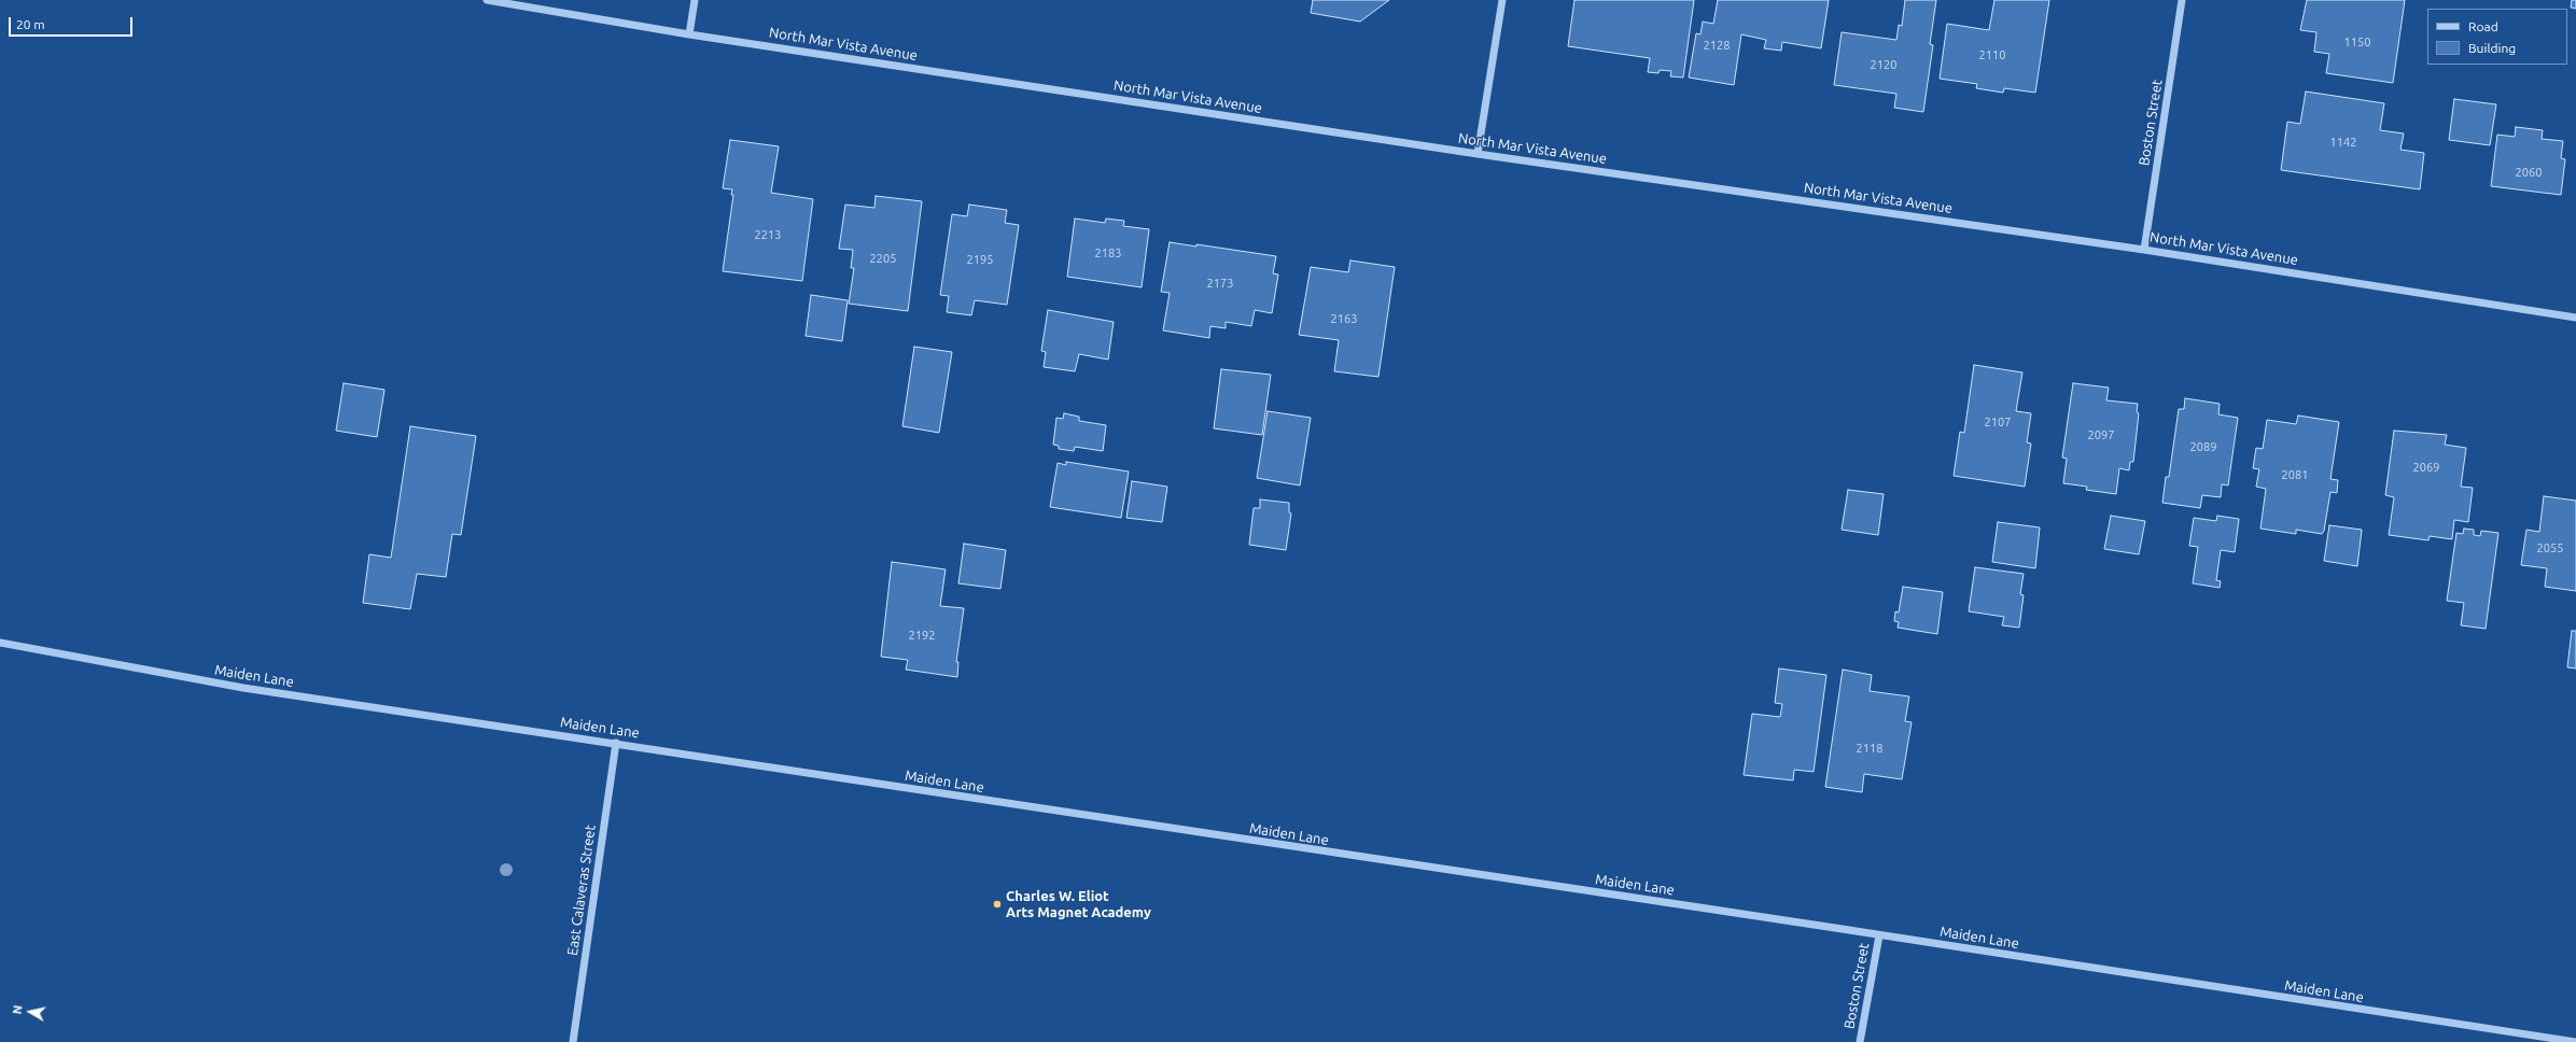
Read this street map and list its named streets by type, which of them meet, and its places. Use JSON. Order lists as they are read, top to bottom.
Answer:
{
  "streets": {
    "street": [
      "North Mar Vista Avenue",
      "Boston Street",
      "Maiden Lane",
      "East Calaveras Street"
    ]
  },
  "crossings": [
    ["North Mar Vista Avenue", "Boston Street"],
    ["Boston Street", "Maiden Lane"],
    ["Maiden Lane", "East Calaveras Street"]
  ],
  "places": ["Charles W. Eliot Arts Magnet Academy"],
  "house_numbers": [
    "1150",
    "2128",
    "2110",
    "2120",
    "1142",
    "2060",
    "2213",
    "2183",
    "2205",
    "2195",
    "2173",
    "2163",
    "2107",
    "2097",
    "2089",
    "2069",
    "2081",
    "2055",
    "2192",
    "2118"
  ],
  "legend": ["Road", "Building"],
  "scale_bar": "20 m",
  "north": "left"
}
